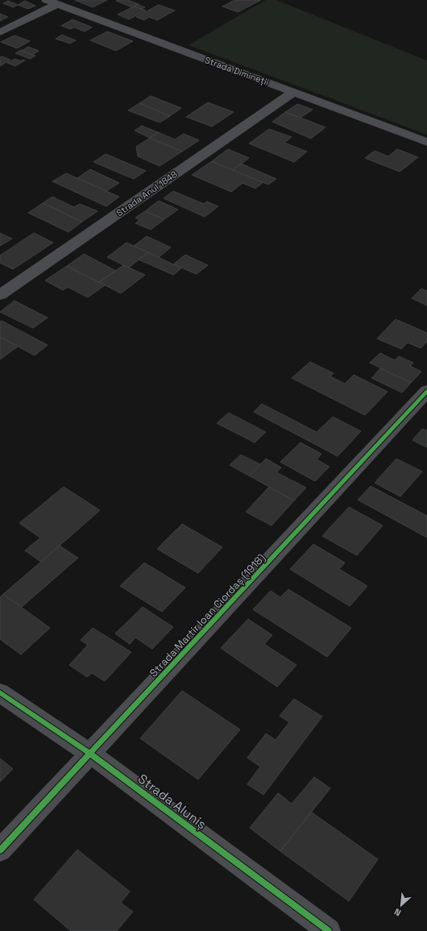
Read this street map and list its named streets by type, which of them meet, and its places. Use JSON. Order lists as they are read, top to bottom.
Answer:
{
  "streets": {
    "street": [
      "Strada Dimineții",
      "Strada Anul 1848",
      "Strada Martir Ioan Ciordaș (1918)",
      "Strada Aluniș"
    ]
  },
  "crossings": [
    ["Strada Dimineții", "Strada Anul 1848"],
    ["Strada Martir Ioan Ciordaș (1918)", "Strada Aluniș"]
  ],
  "north": "bottom left"
}
